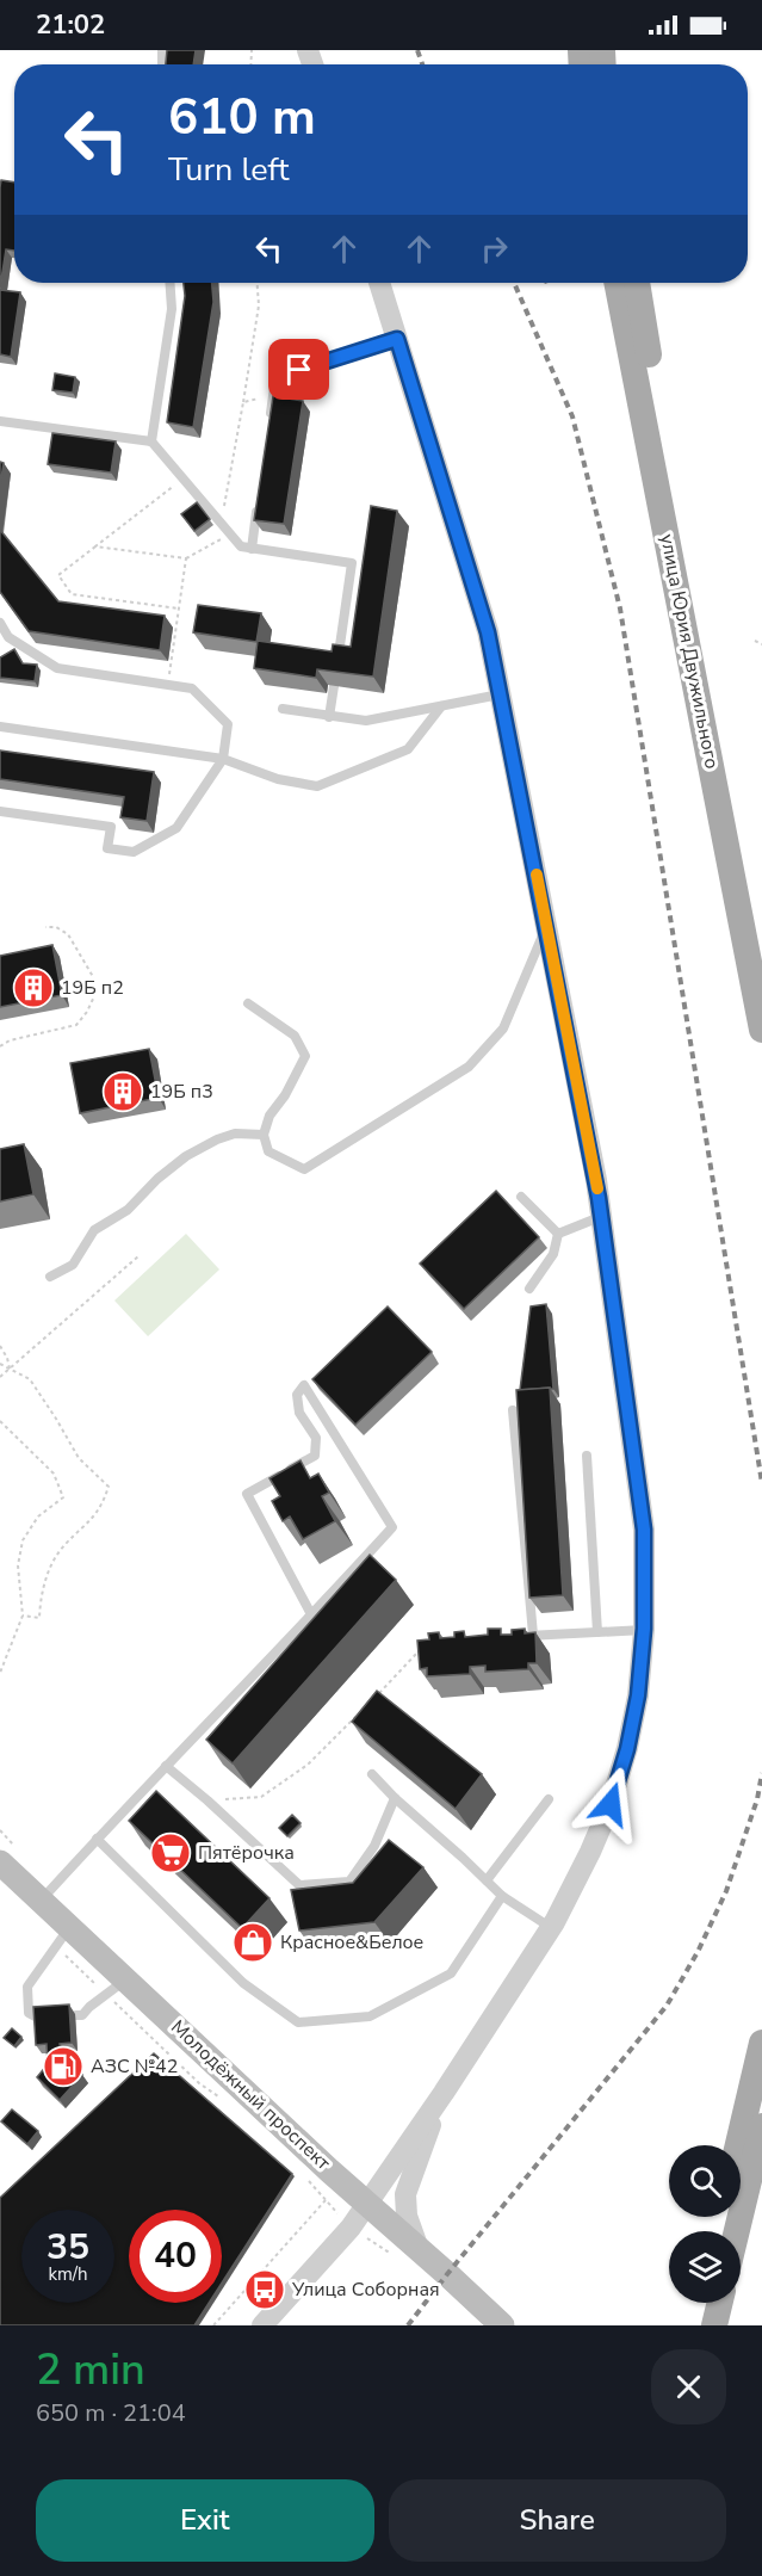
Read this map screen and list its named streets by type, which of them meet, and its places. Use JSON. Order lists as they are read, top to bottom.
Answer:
{
  "streets": {
    "main road": ["улица Юрия Двужильного", "Молодёжный проспект"]
  },
  "places": {
    "building": ["19Б п2", "19Б п3"],
    "supermarket": ["Пятёрочка"],
    "shop": ["Красное&Белое"],
    "fuel station": ["АЗС №42"],
    "bus stop": ["Улица Соборная"]
  },
  "page": {
    "status": "21:02",
    "turn": ["610 m", "Turn left"],
    "speed": "35 km/h",
    "limit": "40",
    "heading": ["2 min", "650 m · 21:04"],
    "buttons": ["Exit", "Share"]
  }
}
